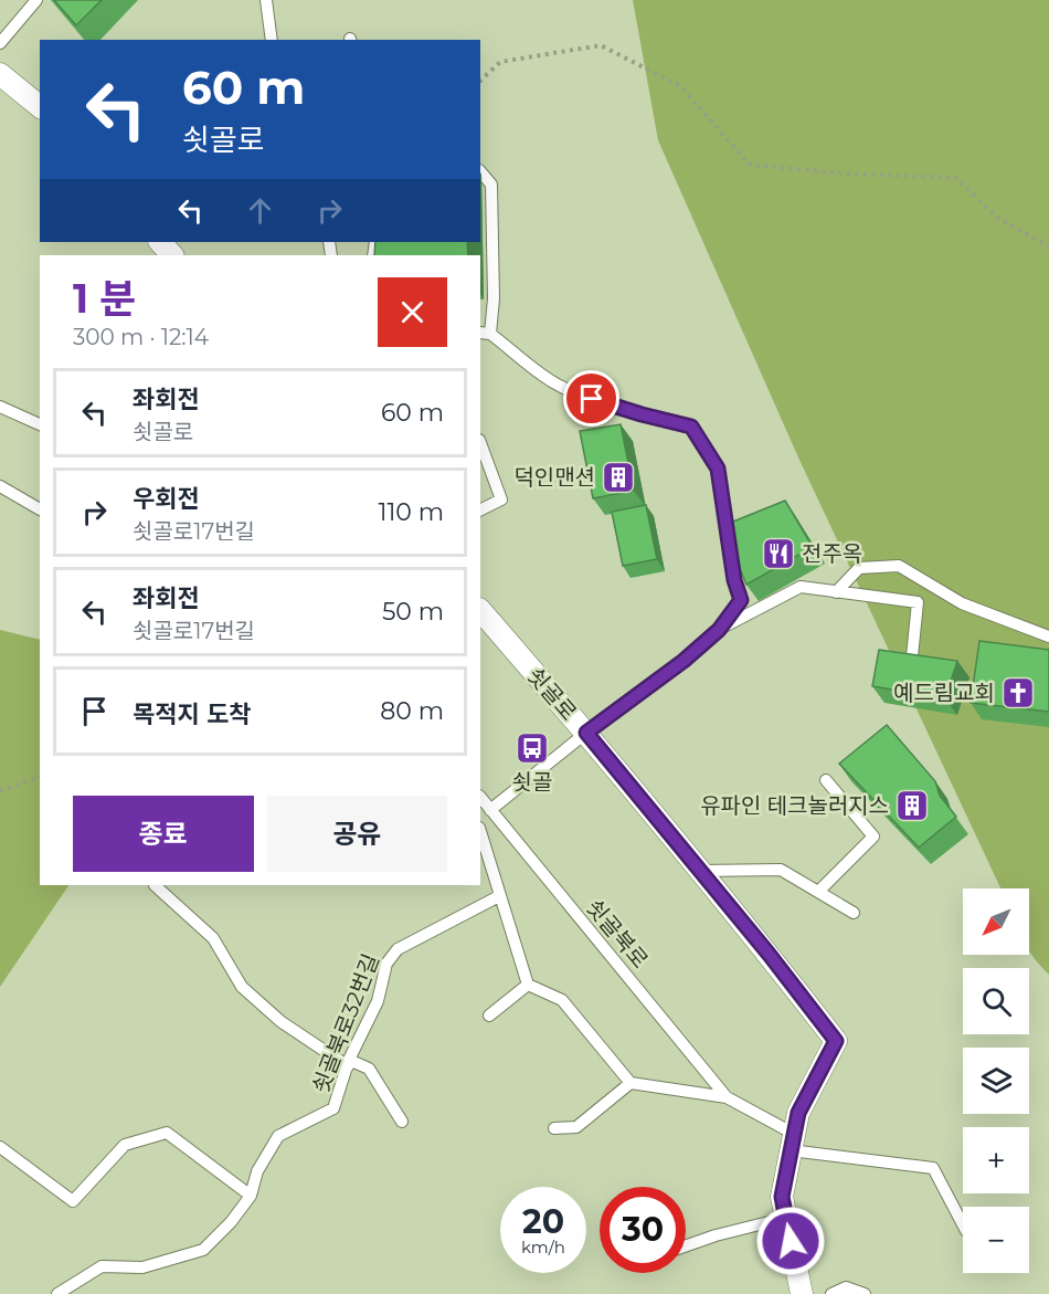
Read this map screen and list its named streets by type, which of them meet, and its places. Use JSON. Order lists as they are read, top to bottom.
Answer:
{
  "streets": {
    "street": ["쇳골로"],
    "lane": ["쇳골북로", "쇳골북로32번길"]
  },
  "crossings": [
    ["쇳골로", "쇳골북로"]
  ],
  "places": {
    "building": ["덕인맨션", "유파인 테크놀러지스"],
    "restaurant": ["전주옥"],
    "church": ["예드림교회"],
    "bus stop": ["쇳골"]
  },
  "north": "bottom left",
  "page": {
    "turn": ["60 m", "쇳골로"],
    "heading": ["1 분", "300 m · 12:14"],
    "list": [
      {
        "name": "좌회전",
        "note": "쇳골로",
        "value": "60 m"
      },
      {
        "name": "우회전",
        "note": "쇳골로17번길",
        "value": "110 m"
      },
      {
        "name": "좌회전",
        "note": "쇳골로17번길",
        "value": "50 m"
      },
      {
        "name": "목적지 도착",
        "value": "80 m"
      }
    ],
    "buttons": ["종료", "공유"],
    "map_buttons": ["+", "−"],
    "speed": "20 km/h",
    "limit": "30"
  }
}
